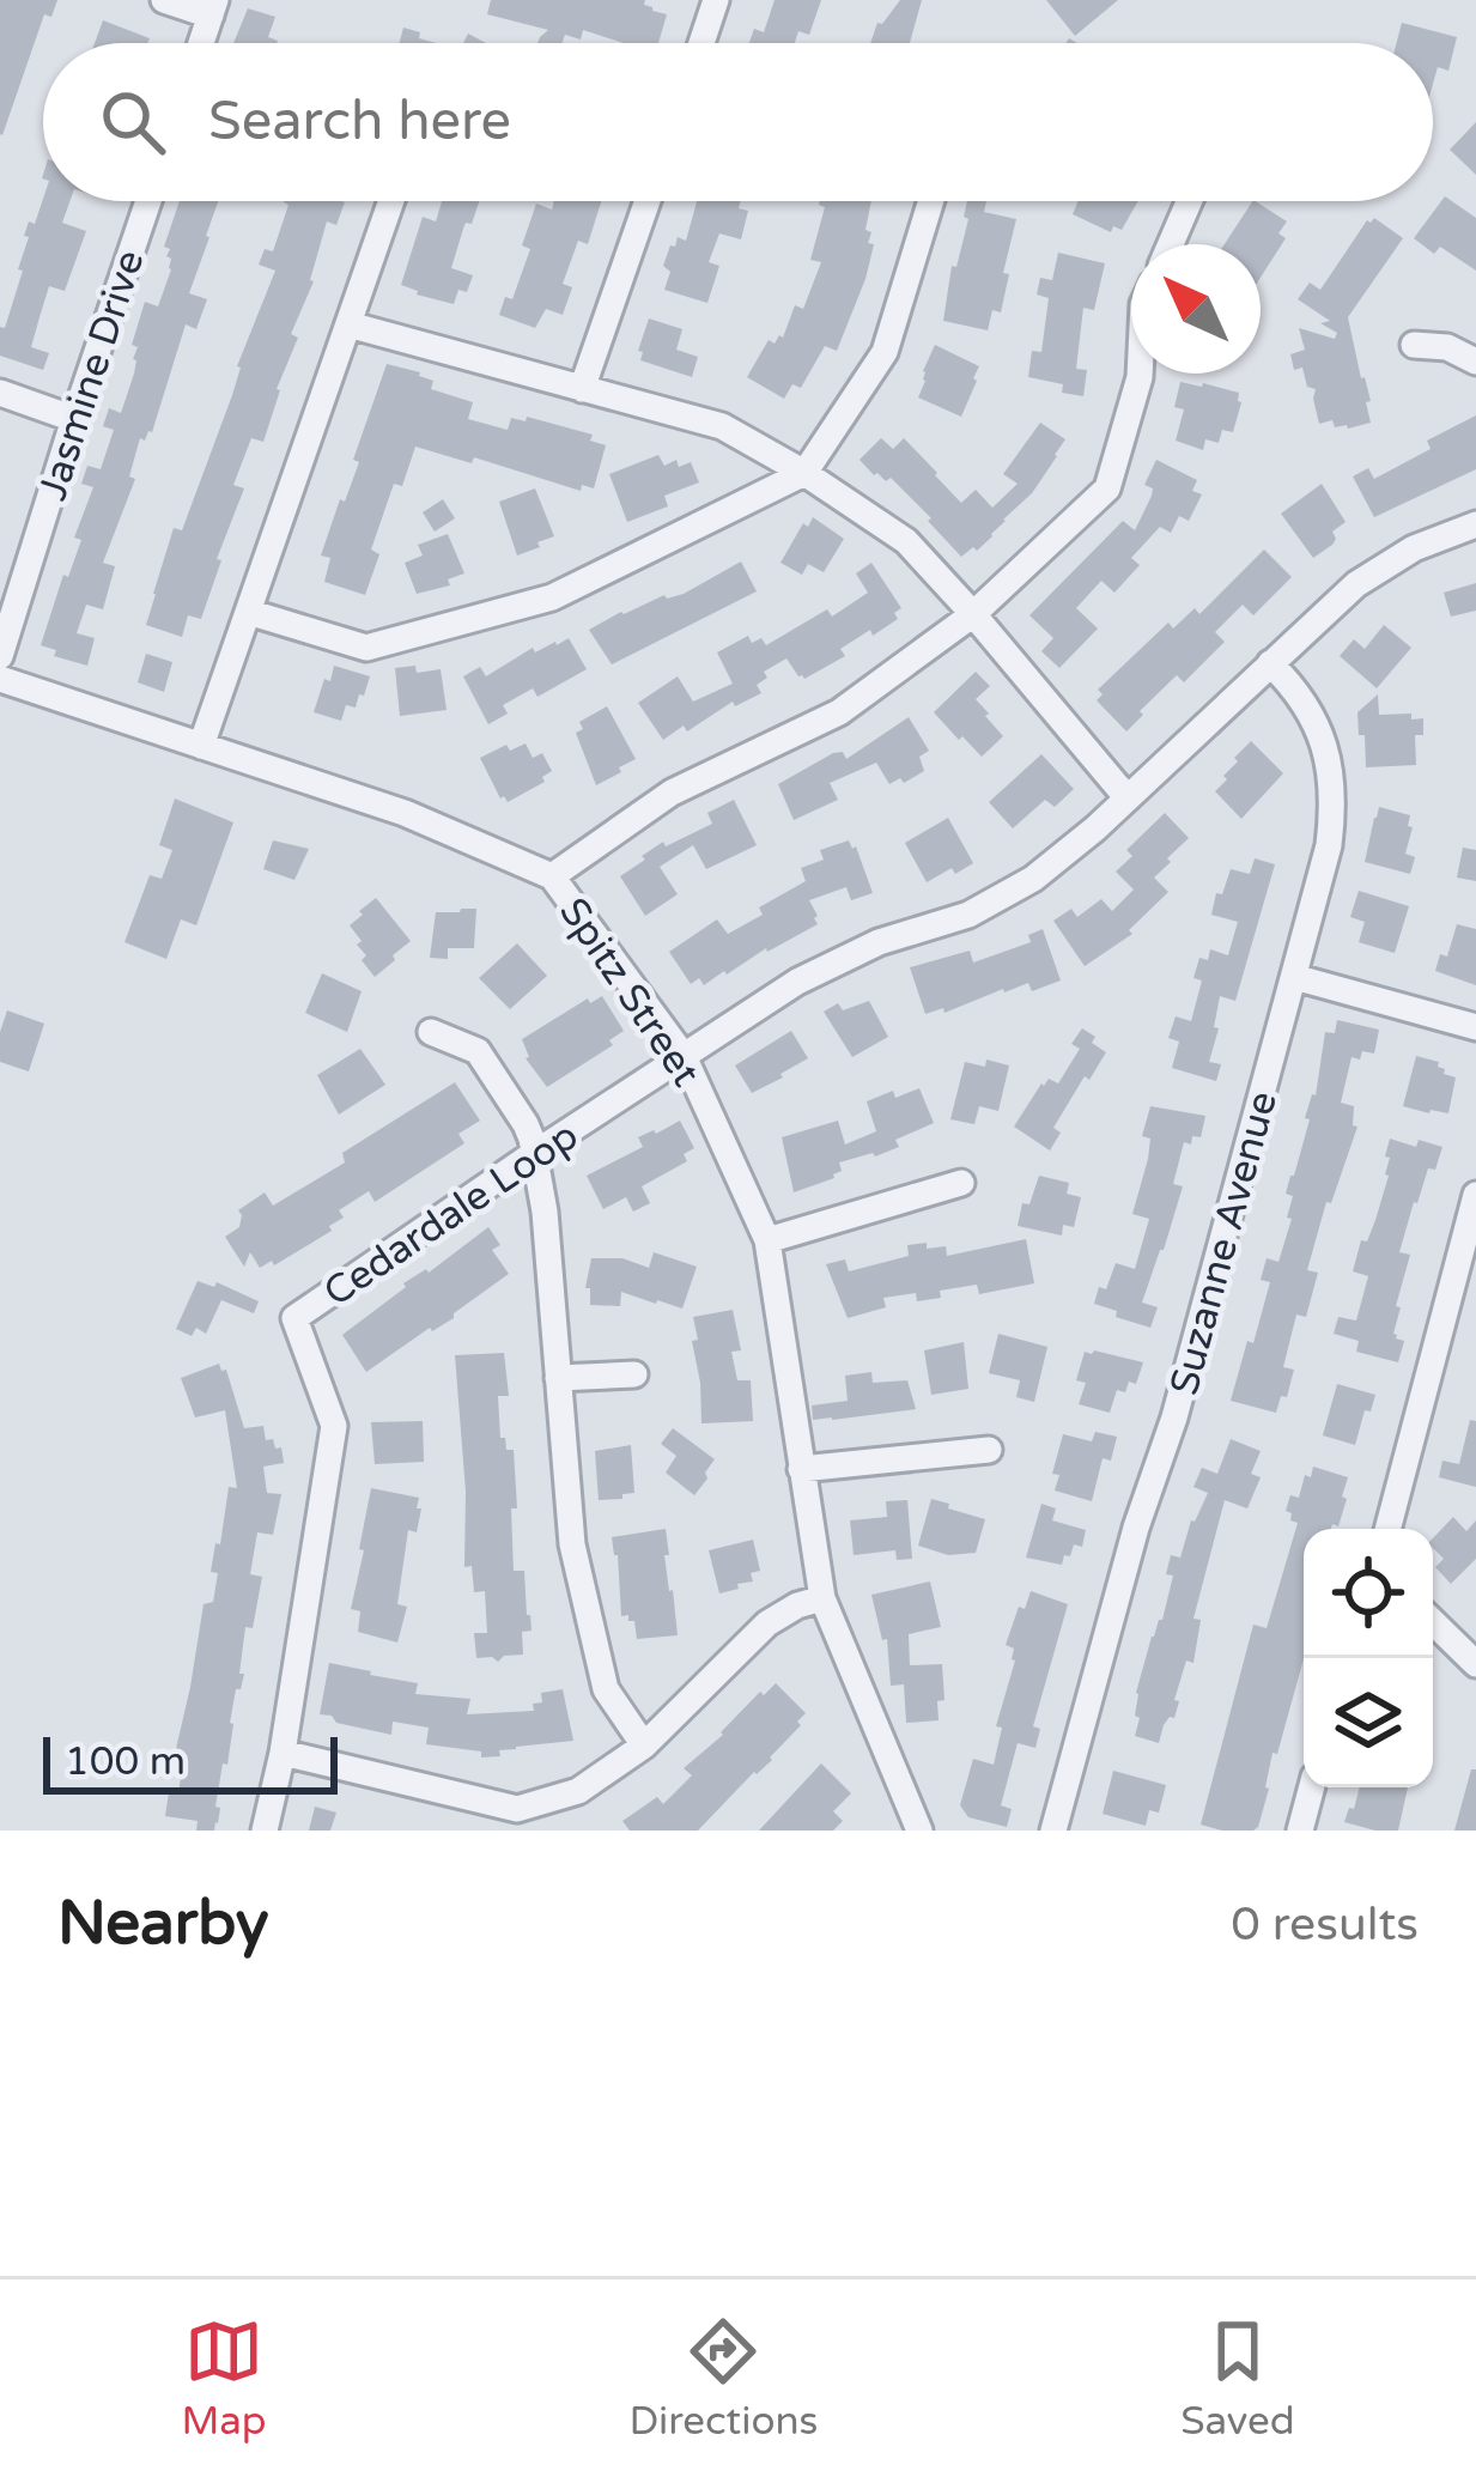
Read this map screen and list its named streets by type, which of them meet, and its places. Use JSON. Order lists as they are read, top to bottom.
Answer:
{
  "streets": {
    "street": [
      "Jasmine Drive",
      "Spitz Street",
      "Cedardale Loop",
      "Suzanne Avenue"
    ]
  },
  "crossings": [
    ["Spitz Street", "Cedardale Loop"],
    ["Cedardale Loop", "Suzanne Avenue"]
  ],
  "scale_bar": "100 m",
  "north": "top left",
  "page": {
    "search": "Search here",
    "scale": "100 m",
    "heading": ["Nearby", "0 results"],
    "nav": ["Map", "Directions", "Saved"]
  }
}
